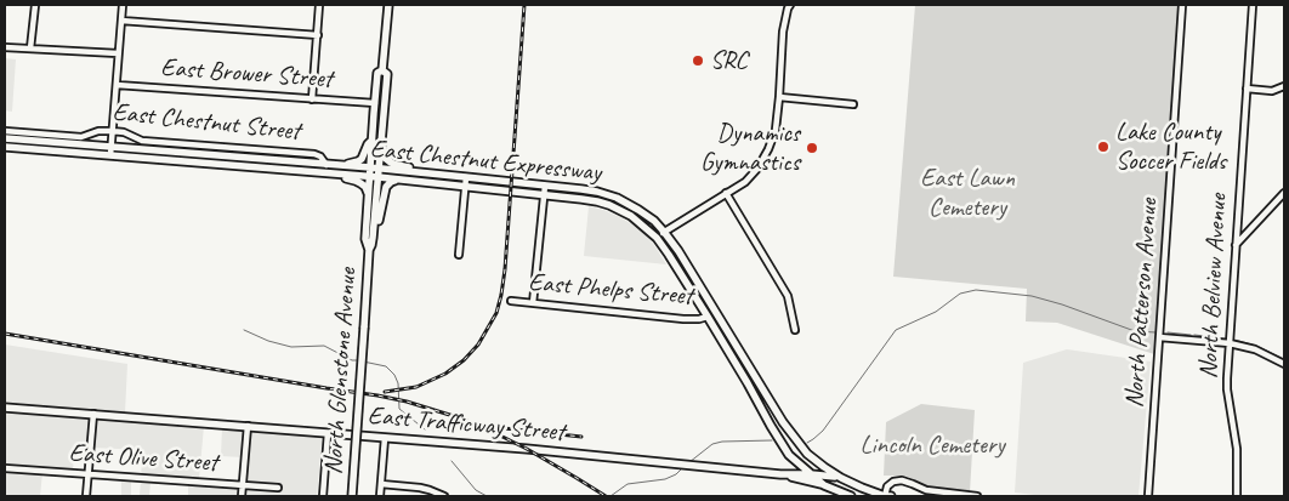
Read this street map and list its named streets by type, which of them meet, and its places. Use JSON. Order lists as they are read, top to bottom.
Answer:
{
  "streets": {
    "main road": ["East Chestnut Expressway", "North Glenstone Avenue", "East Trafficway Street"],
    "street": [
      "East Brower Street",
      "East Chestnut Street",
      "North Belview Avenue",
      "East Phelps Street",
      "North Patterson Avenue",
      "East Olive Street"
    ]
  },
  "crossings": [
    ["East Brower Street", "North Glenstone Avenue"],
    ["East Chestnut Street", "East Chestnut Expressway"],
    ["East Chestnut Expressway", "East Phelps Street"],
    ["East Chestnut Expressway", "North Glenstone Avenue"],
    ["East Chestnut Expressway", "East Trafficway Street"]
  ],
  "parks": ["East Lawn Cemetery", "Lincoln Cemetery"],
  "places": ["SRC", "Lake County Soccer Fields", "Dynamics Gymnastics"]
}
